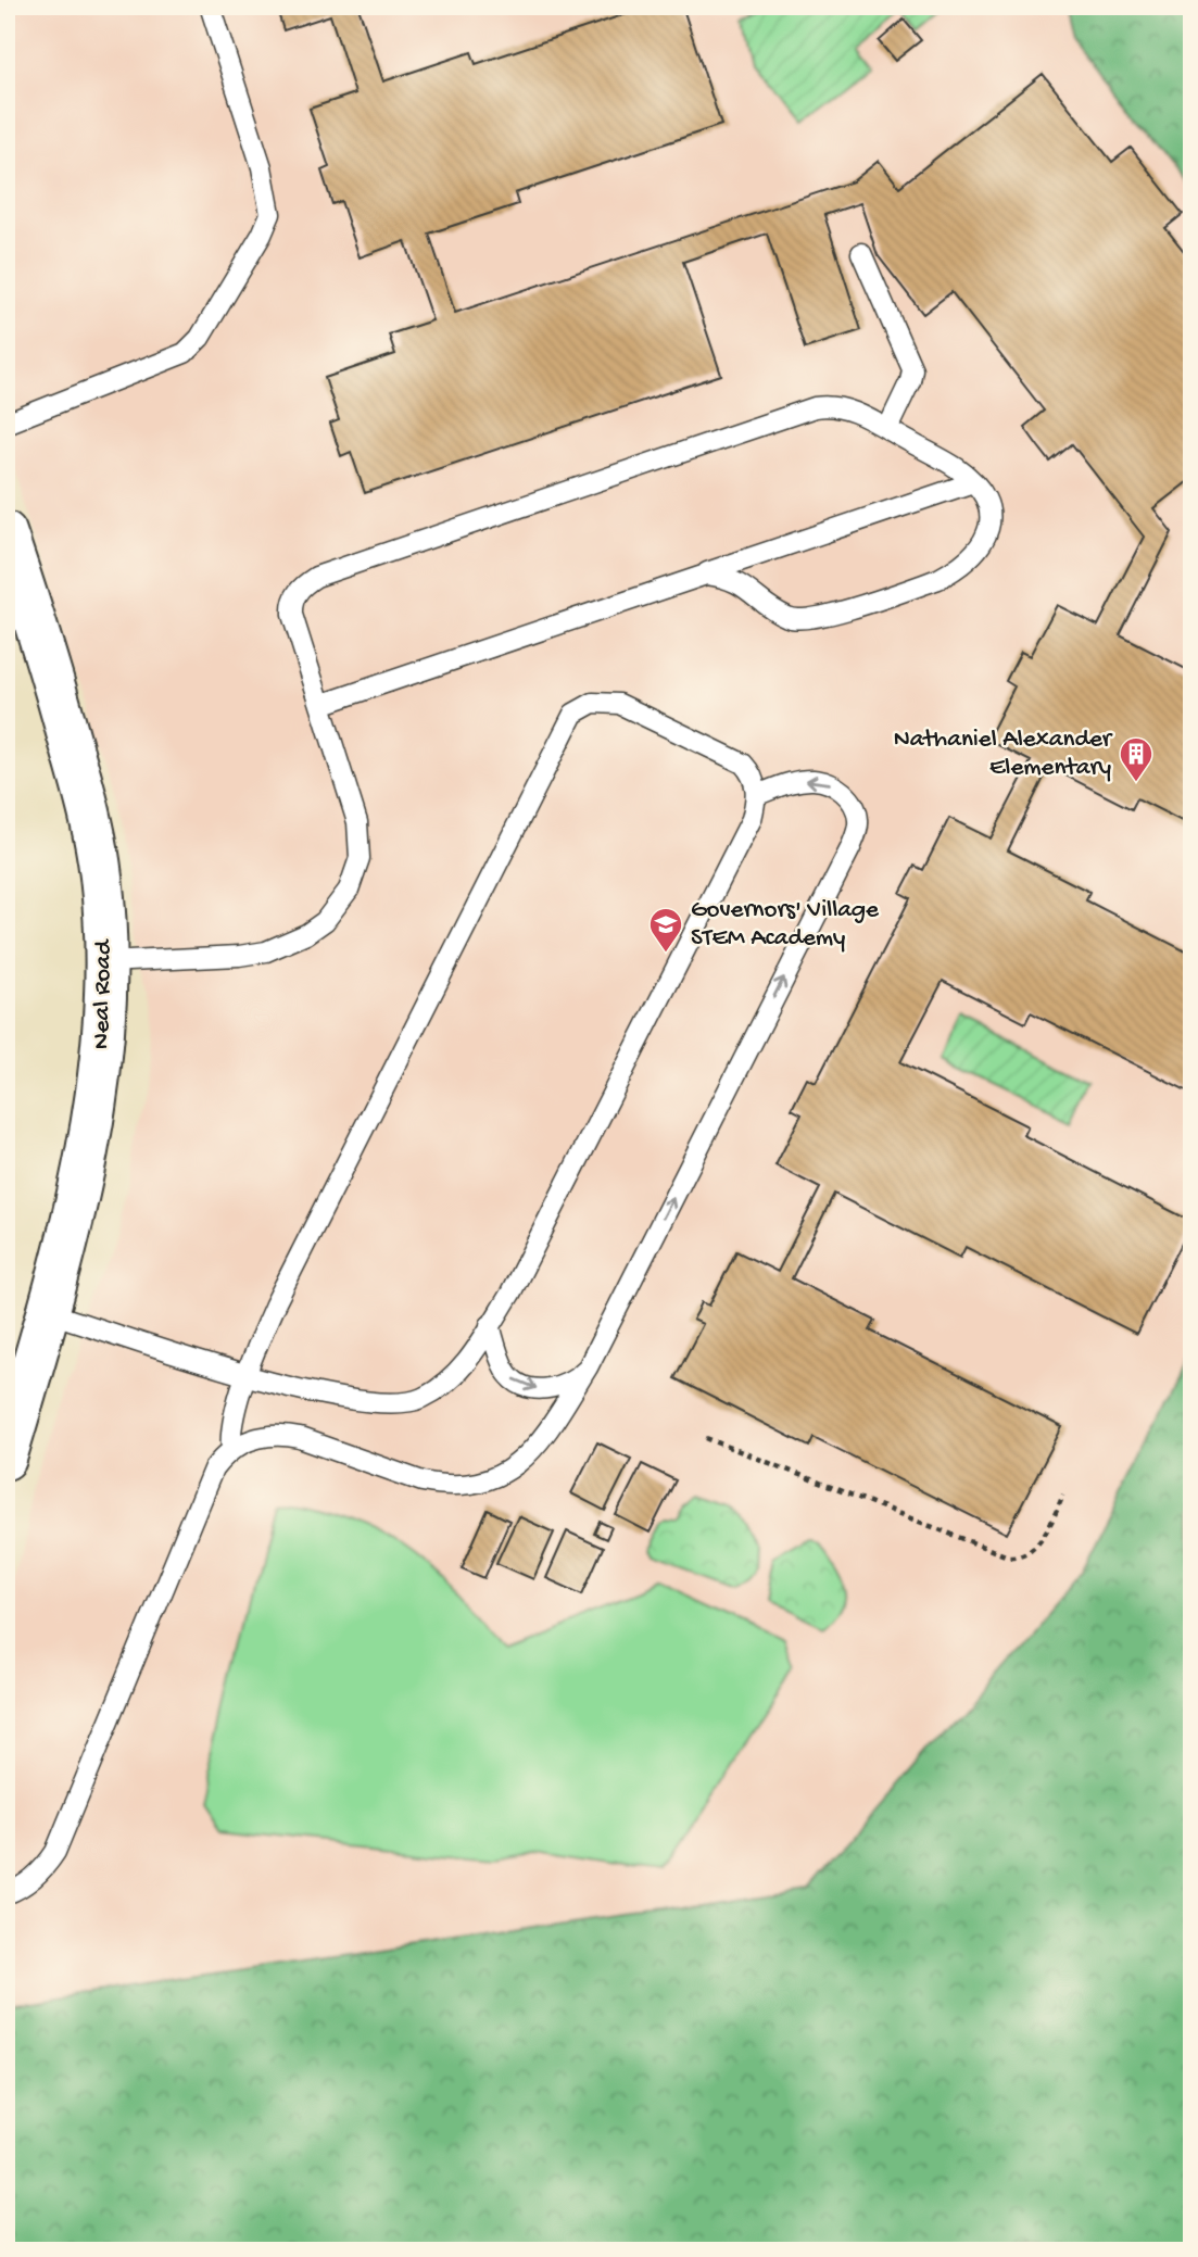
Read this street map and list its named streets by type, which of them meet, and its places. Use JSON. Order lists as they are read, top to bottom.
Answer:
{
  "streets": {
    "street": ["Neal Road"]
  },
  "places": {
    "building": ["Nathaniel Alexander Elementary"],
    "school or university": ["Governors' Village STEM Academy"]
  }
}
